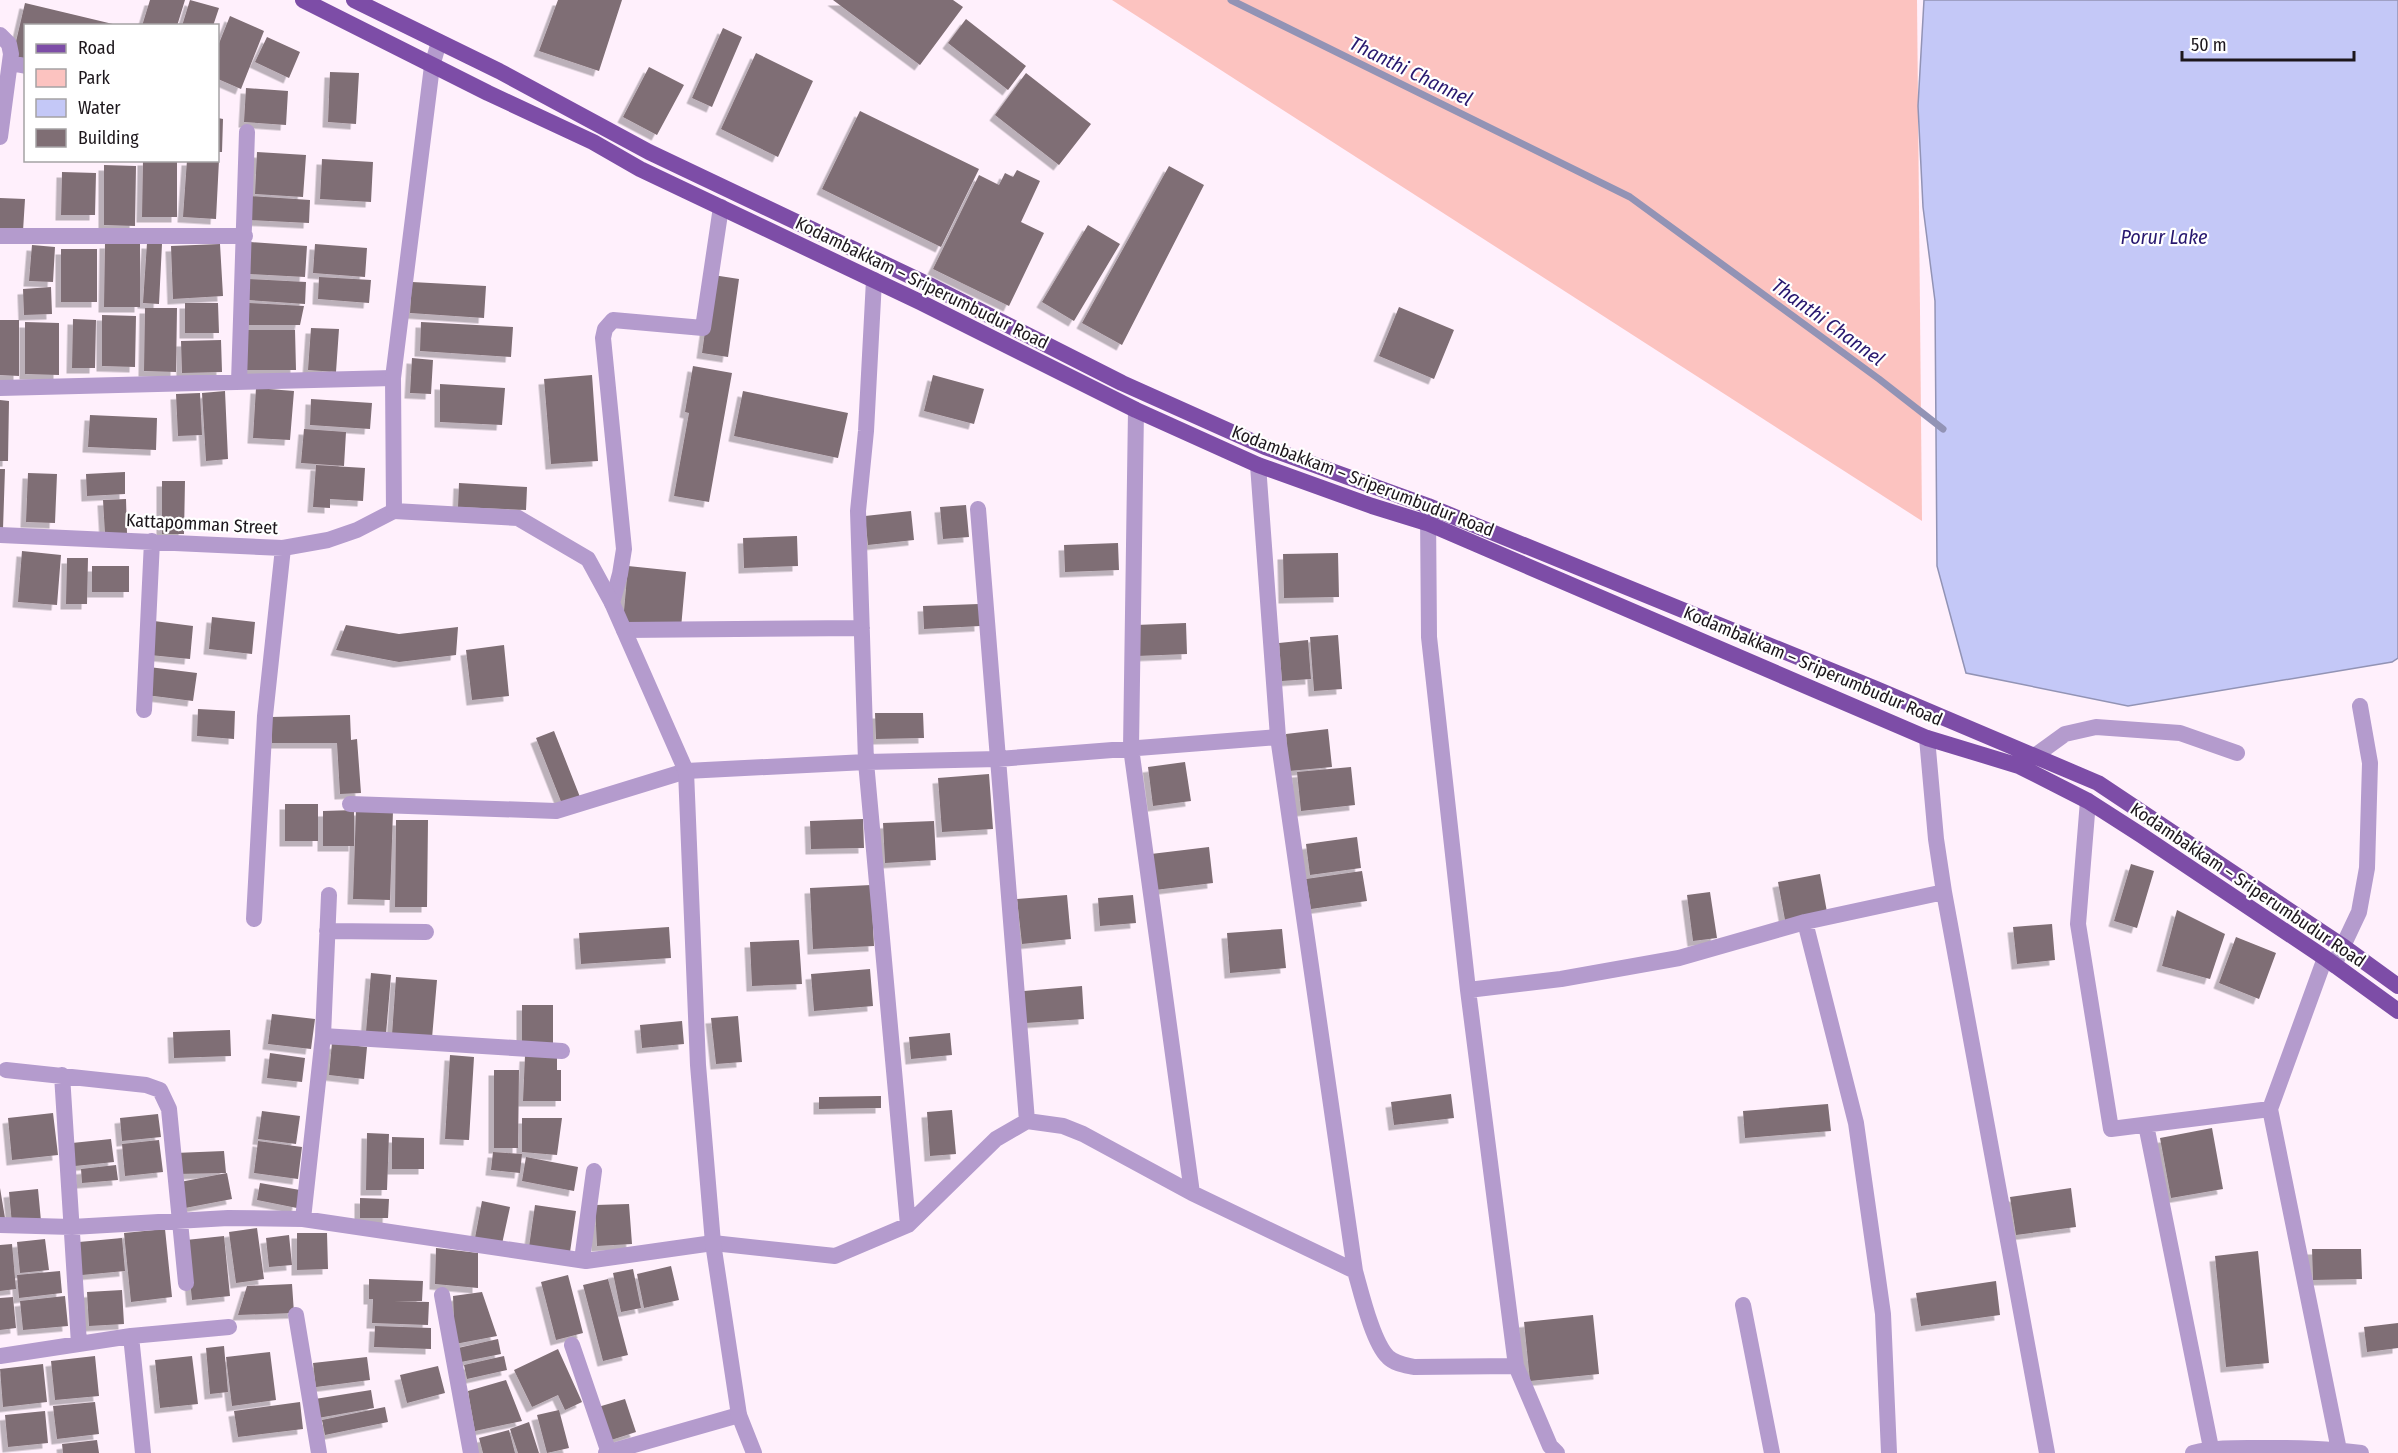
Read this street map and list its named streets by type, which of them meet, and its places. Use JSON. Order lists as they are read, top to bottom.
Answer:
{
  "streets": {
    "main road": ["Kodambakkam – Sriperumbudur Road"],
    "street": ["Kattapomman Street"]
  },
  "water": ["Thanthi Channel", "Porur Lake"],
  "legend": [
    "Road",
    "Park",
    "Water",
    "Building"
  ],
  "scale_bar": "50 m"
}
